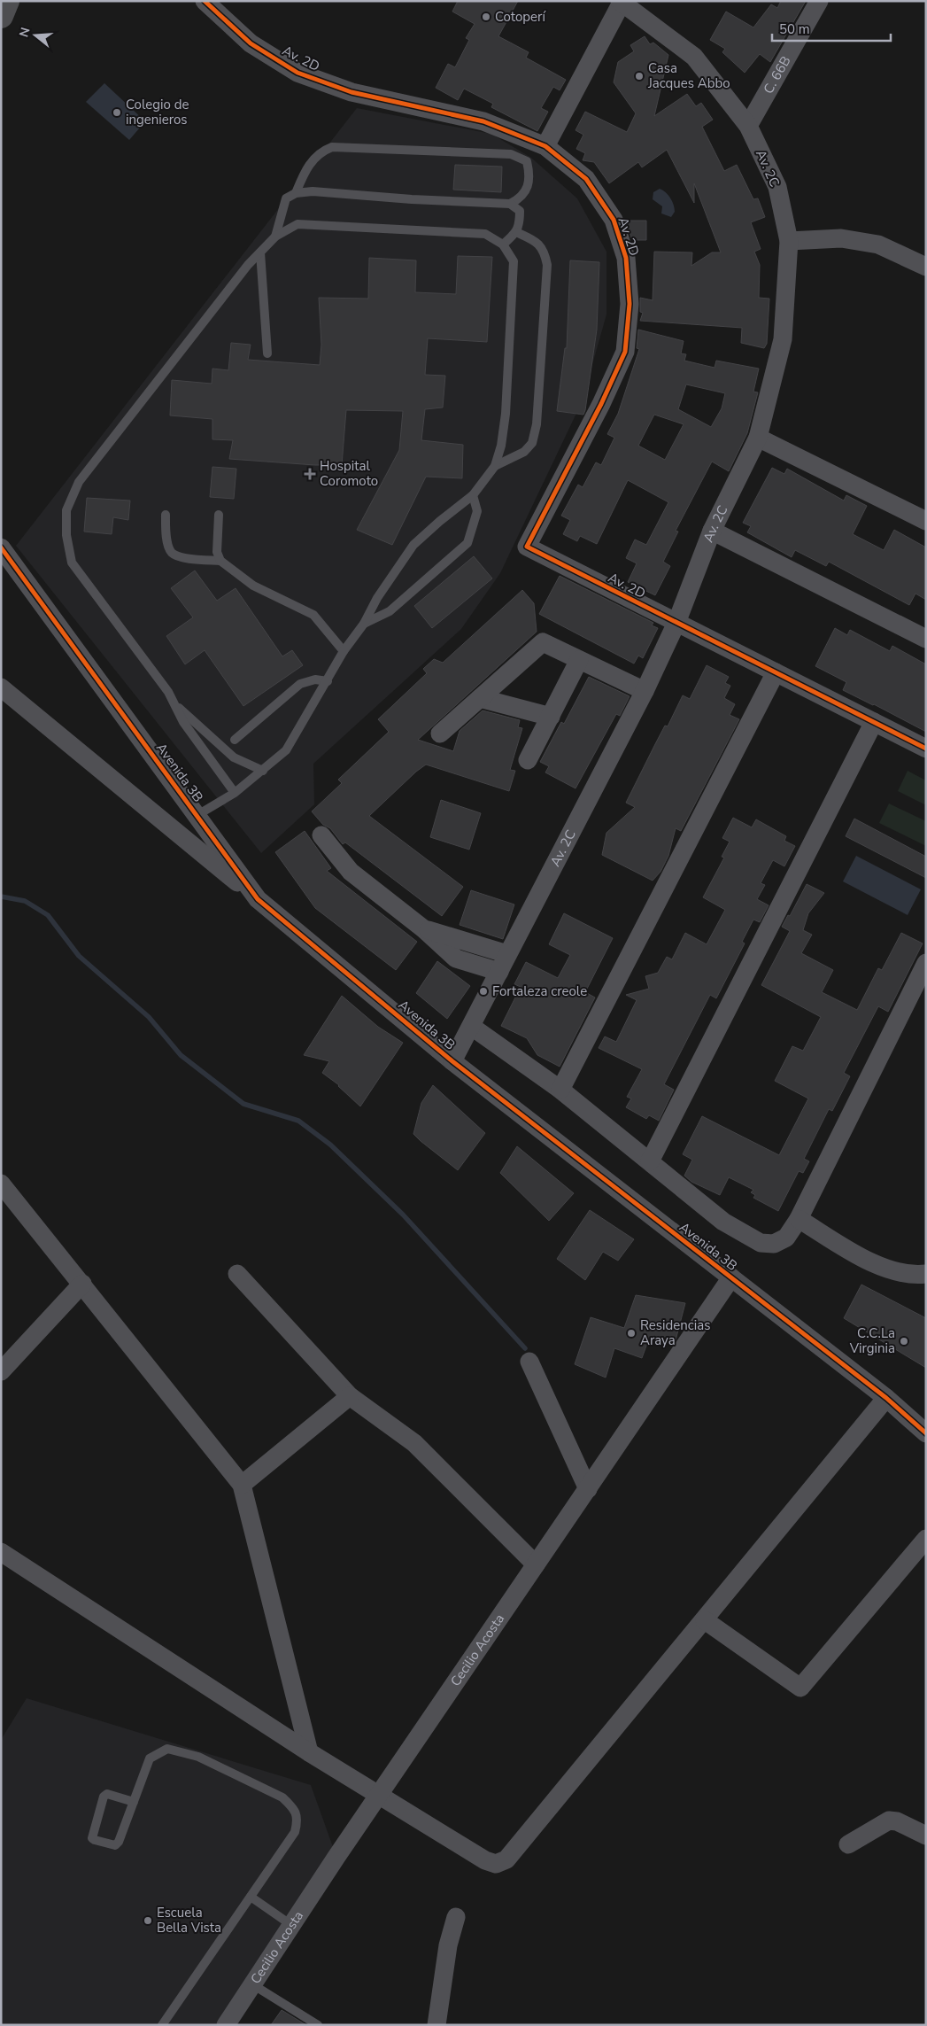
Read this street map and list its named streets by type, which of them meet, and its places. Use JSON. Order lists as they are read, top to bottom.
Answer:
{
  "streets": {
    "street": [
      "Av. 2D",
      "C. 66B",
      "Av. 2C",
      "Avenida 3B",
      "Cecilio Acosta"
    ]
  },
  "crossings": [
    ["Av. 2D", "Av. 2C"],
    ["C. 66B", "Av. 2C"],
    ["Av. 2C", "Avenida 3B"],
    ["Avenida 3B", "Cecilio Acosta"]
  ],
  "places": {
    "other": [
      "Cotoperí",
      "Casa Jacques Abbo",
      "Colegio de ingenieros",
      "Fortaleza creole",
      "Residencias Araya",
      "C.C.La Virginia",
      "Escuela Bella Vista"
    ],
    "health": ["Hospital Coromoto"]
  },
  "scale_bar": "50 m",
  "north": "left"
}
